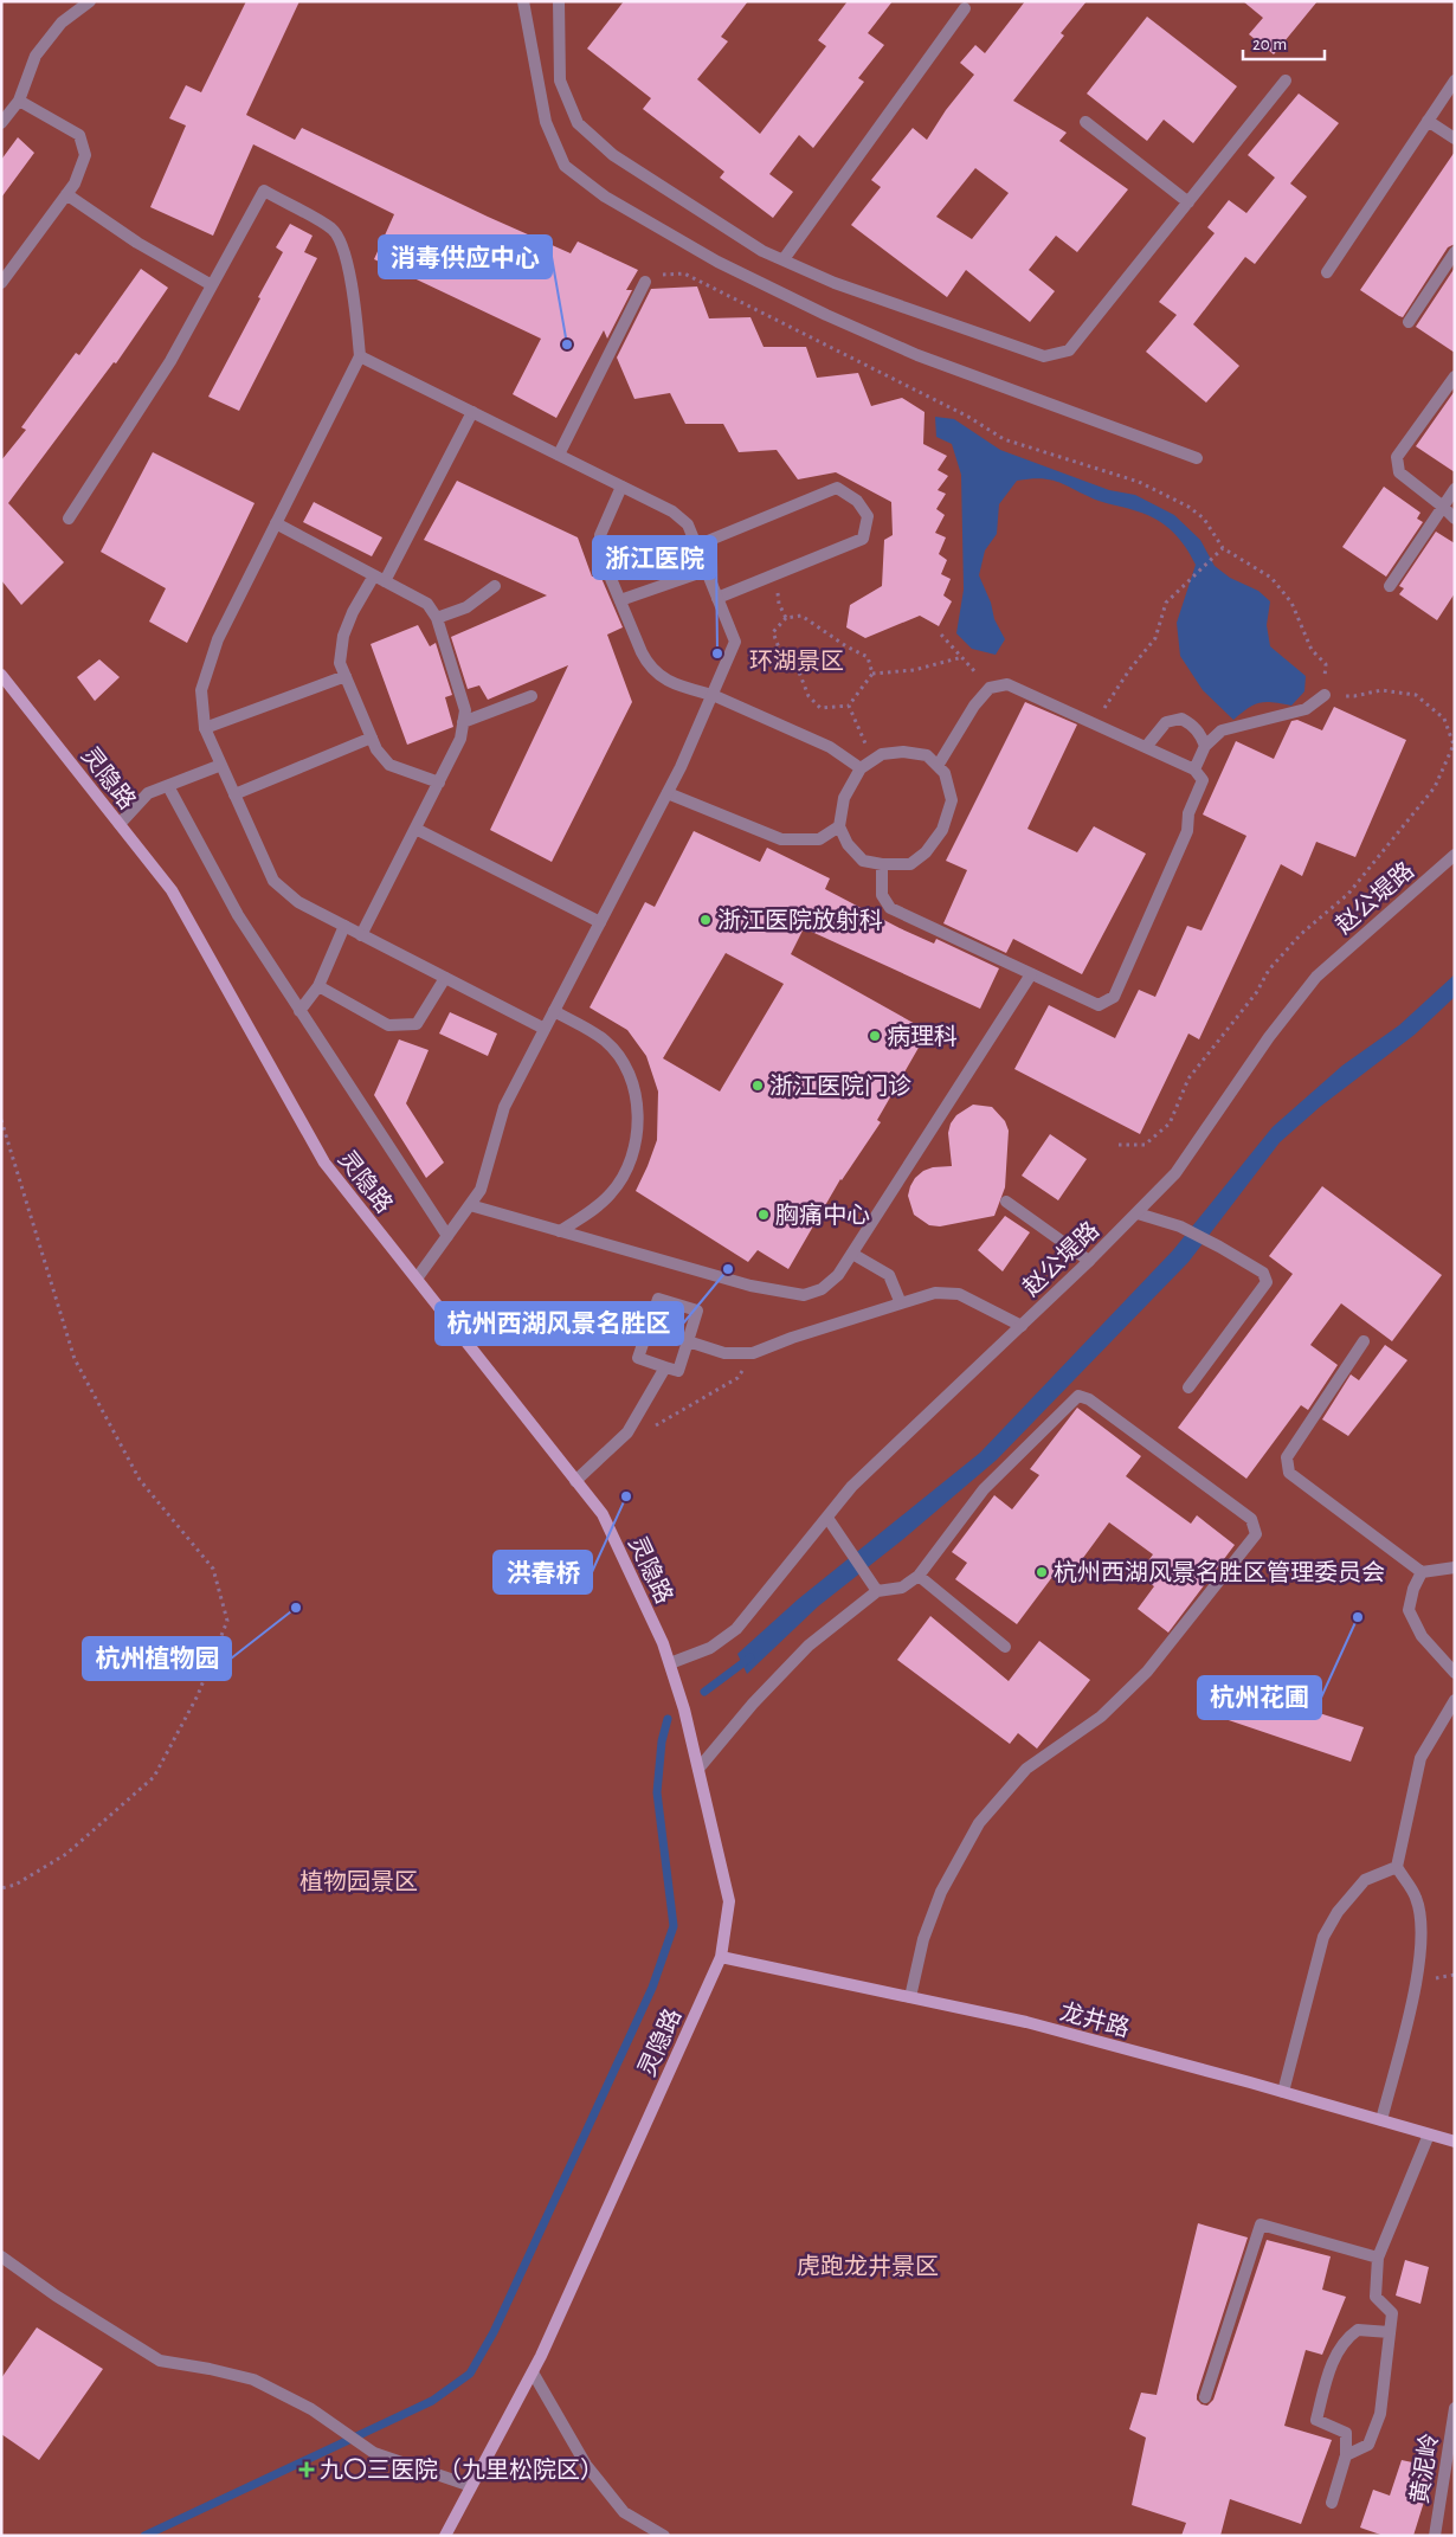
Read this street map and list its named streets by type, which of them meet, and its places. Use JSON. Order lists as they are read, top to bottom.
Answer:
{
  "streets": {
    "main road": ["灵隐路", "龙井路"],
    "street": ["赵公堤路", "黄泥岭"]
  },
  "crossings": [
    ["灵隐路", "赵公堤路"],
    ["灵隐路", "龙井路"]
  ],
  "parks": ["环湖景区", "植物园景区", "虎跑龙井景区"],
  "places": {
    "other": [
      "消毒供应中心",
      "浙江医院",
      "浙江医院放射科",
      "病理科",
      "浙江医院门诊",
      "胸痛中心",
      "杭州西湖风景名胜区",
      "洪春桥",
      "杭州西湖风景名胜区管理委员会",
      "杭州植物园",
      "杭州花圃"
    ],
    "health": ["九〇三医院（九里松院区）"]
  },
  "scale_bar": "20 m"
}
